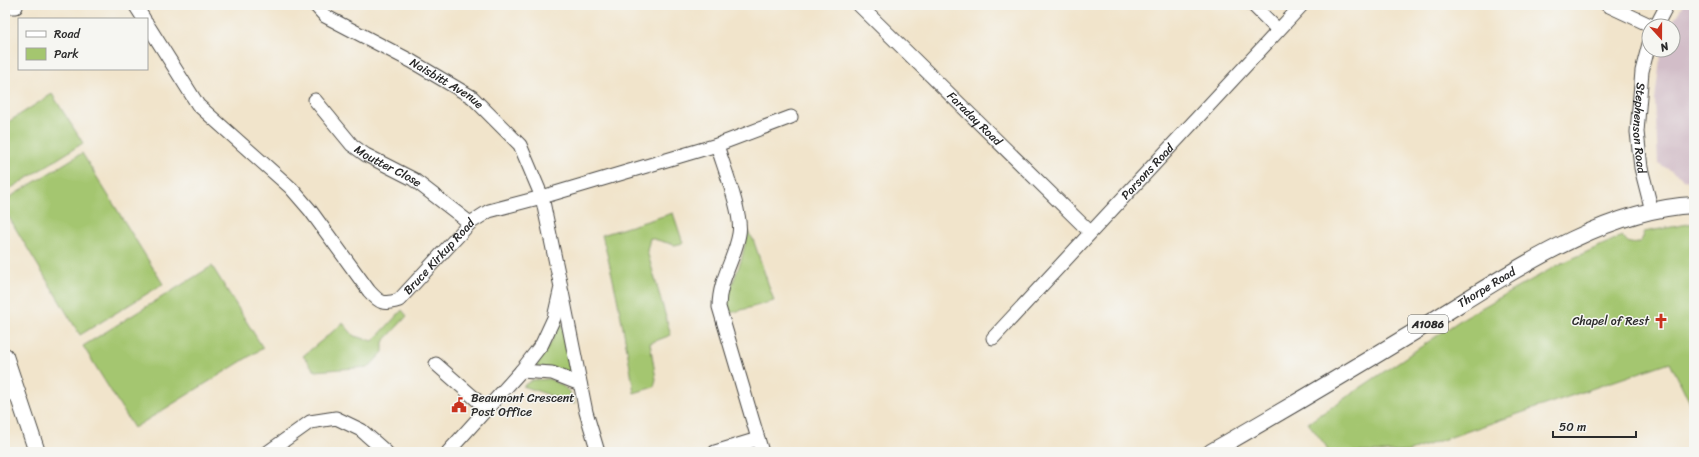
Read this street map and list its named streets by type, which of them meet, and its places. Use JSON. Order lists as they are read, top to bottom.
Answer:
{
  "streets": {
    "main road": ["Thorpe Road", "A1086"],
    "street": [
      "Naisbitt Avenue",
      "Faraday Road",
      "Stephenson Road",
      "Moutter Close",
      "Parsons Road",
      "Bruce Kirkup Road"
    ]
  },
  "crossings": [
    ["Naisbitt Avenue", "Bruce Kirkup Road"],
    ["Faraday Road", "Parsons Road"],
    ["Stephenson Road", "Thorpe Road"],
    ["Moutter Close", "Bruce Kirkup Road"]
  ],
  "places": {
    "church": ["Chapel of Rest"],
    "public building": ["Beaumont Crescent Post Office"]
  },
  "legend": ["Road", "Park"],
  "scale_bar": "50 m",
  "north": "bottom"
}
